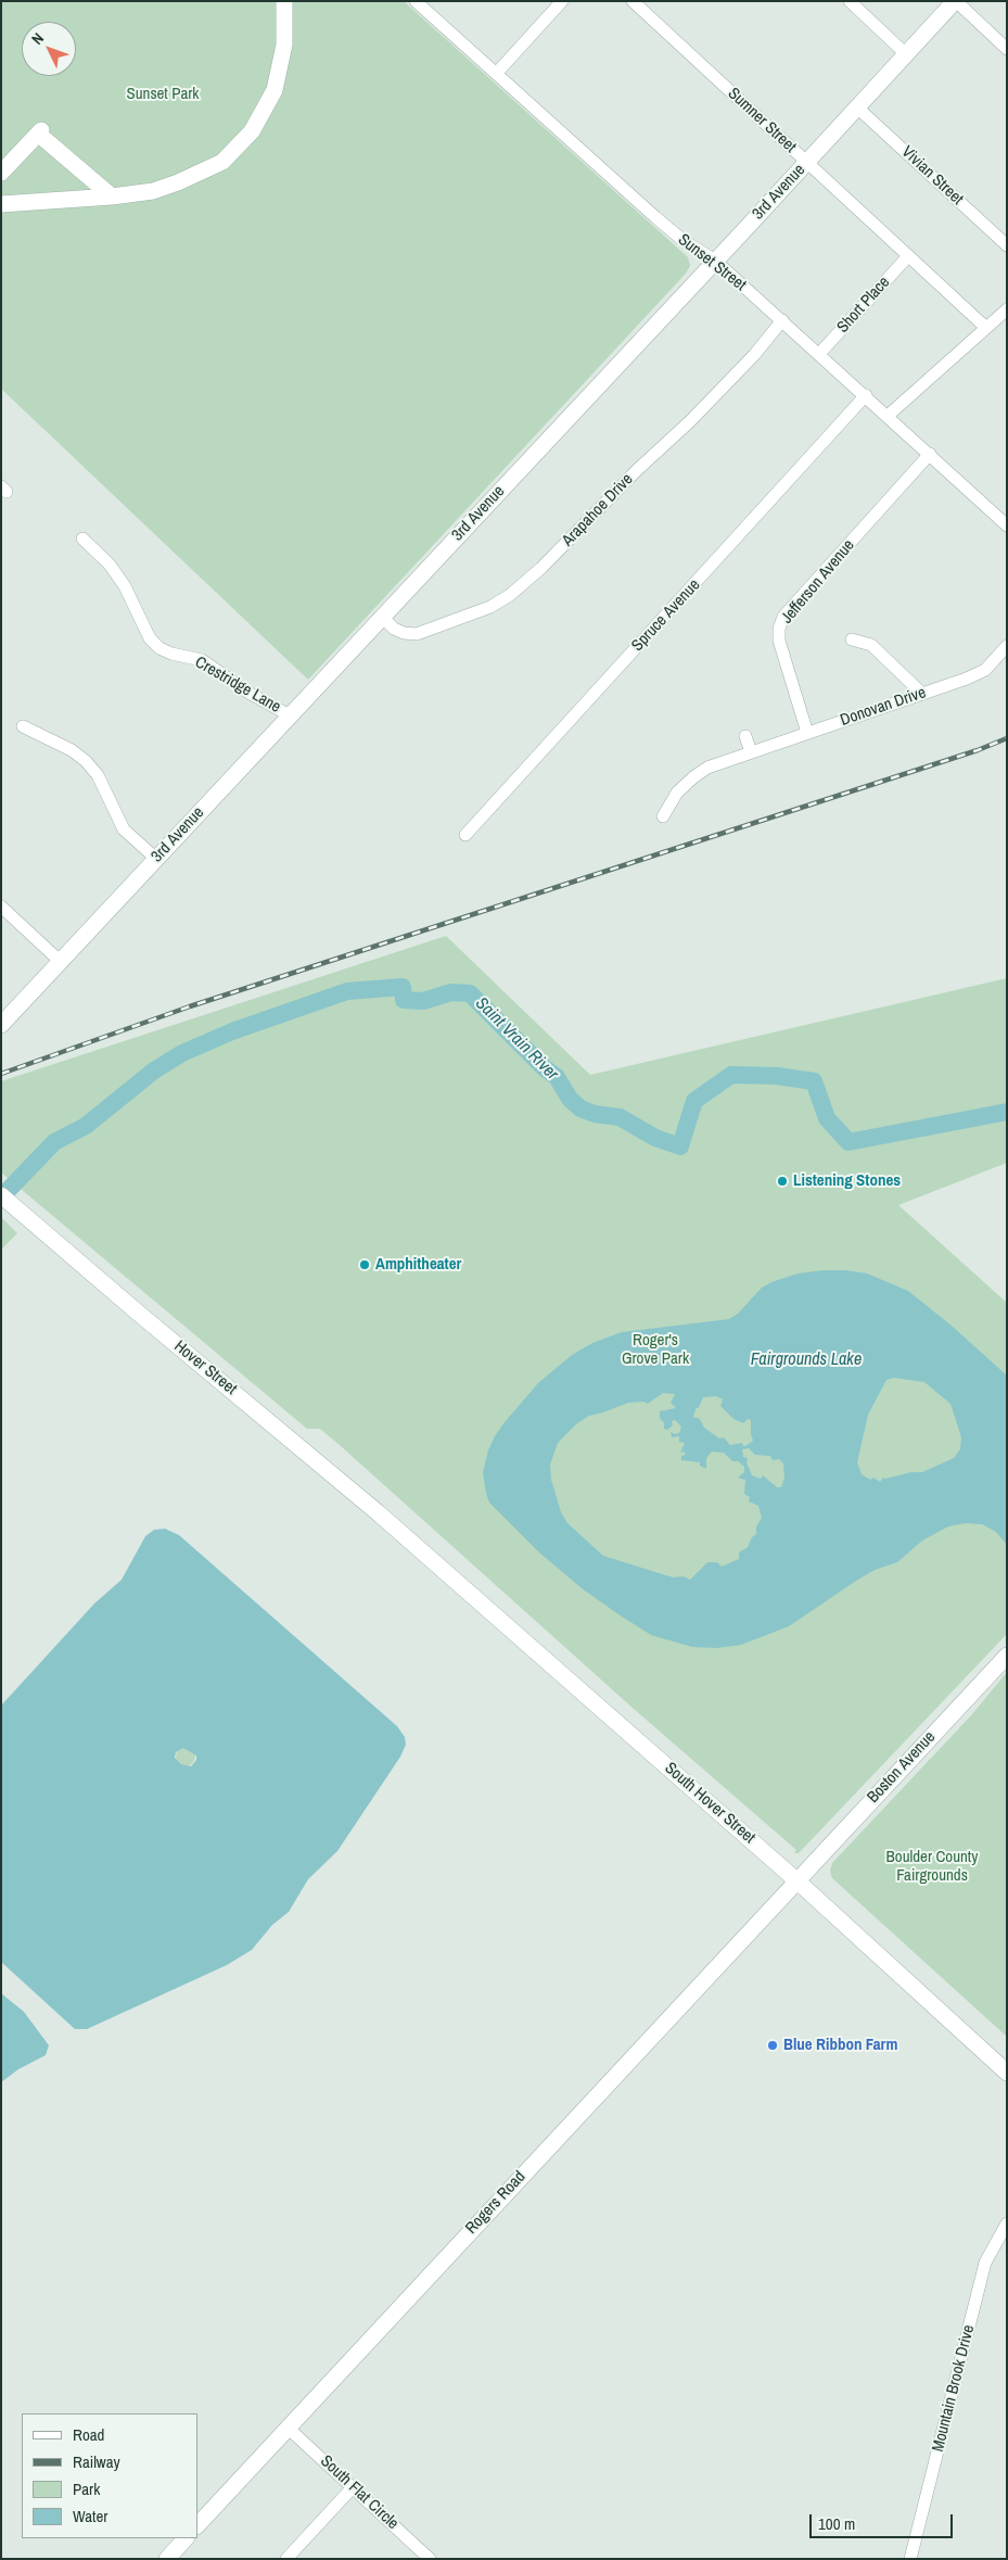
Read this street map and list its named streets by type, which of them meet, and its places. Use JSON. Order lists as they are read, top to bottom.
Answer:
{
  "streets": {
    "street": [
      "Sumner Street",
      "Vivian Street",
      "3rd Avenue",
      "Sunset Street",
      "Short Place",
      "Arapahoe Drive",
      "Jefferson Avenue",
      "Spruce Avenue",
      "Crestridge Lane",
      "Donovan Drive",
      "Hover Street",
      "Boston Avenue",
      "South Hover Street",
      "Rogers Road",
      "Mountain Brook Drive",
      "South Flat Circle"
    ]
  },
  "crossings": [
    ["Sumner Street", "3rd Avenue"],
    ["Sumner Street", "Short Place"],
    ["Vivian Street", "3rd Avenue"],
    ["3rd Avenue", "Sunset Street"],
    ["3rd Avenue", "Arapahoe Drive"],
    ["3rd Avenue", "Crestridge Lane"],
    ["Sunset Street", "Short Place"],
    ["Sunset Street", "Arapahoe Drive"],
    ["Sunset Street", "Jefferson Avenue"],
    ["Sunset Street", "Spruce Avenue"],
    ["Jefferson Avenue", "Donovan Drive"],
    ["Hover Street", "South Hover Street"],
    ["Boston Avenue", "South Hover Street"],
    ["Boston Avenue", "Rogers Road"],
    ["South Hover Street", "Rogers Road"],
    ["Rogers Road", "South Flat Circle"]
  ],
  "water": ["Saint Vrain River", "Fairgrounds Lake"],
  "parks": ["Sunset Park", "Roger's Grove Park", "Boulder County Fairgrounds"],
  "places": ["Listening Stones", "Amphitheater", "Blue Ribbon Farm"],
  "legend": [
    "Road",
    "Railway",
    "Park",
    "Water"
  ],
  "scale_bar": "100 m",
  "north": "top left"
}
